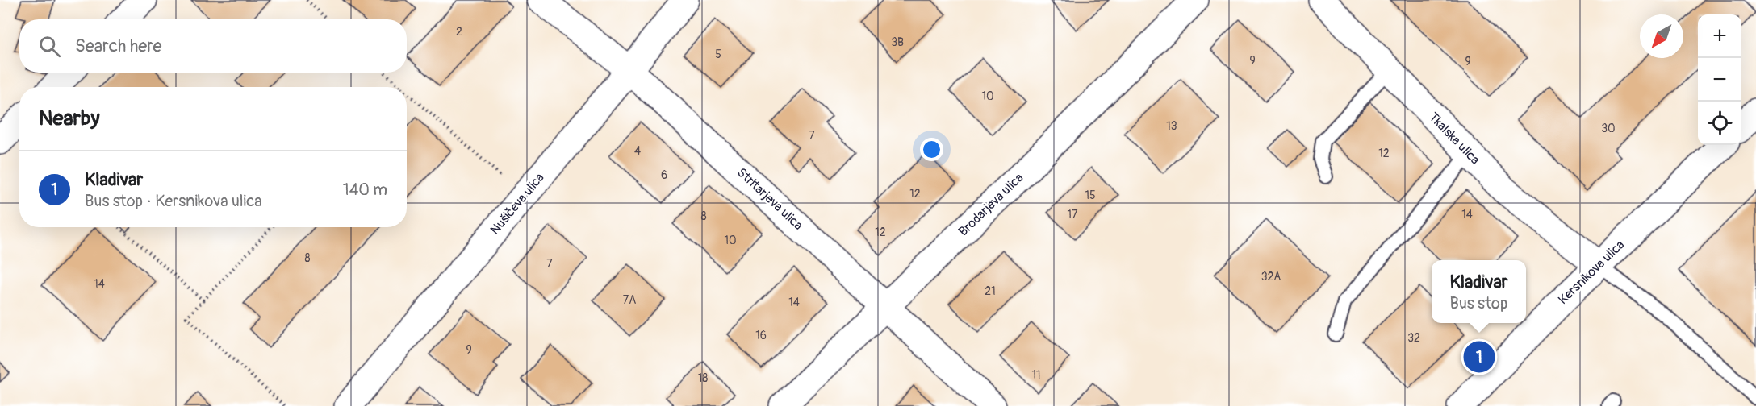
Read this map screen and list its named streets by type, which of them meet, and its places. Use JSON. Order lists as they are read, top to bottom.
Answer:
{
  "streets": {
    "street": [
      "Tkalska ulica",
      "Stritarjeva ulica",
      "Nušičeva ulica",
      "Brodarjeva ulica",
      "Kersnikova ulica"
    ]
  },
  "crossings": [
    ["Tkalska ulica", "Kersnikova ulica"],
    ["Stritarjeva ulica", "Nušičeva ulica"],
    ["Stritarjeva ulica", "Brodarjeva ulica"]
  ],
  "house_numbers": [
    "2",
    "3B",
    "5",
    "9",
    "9",
    "10",
    "13",
    "30",
    "7",
    "4",
    "12",
    "6",
    "12",
    "15",
    "17",
    "14",
    "8",
    "12",
    "10",
    "8",
    "7",
    "32A",
    "14",
    "21",
    "7A",
    "14",
    "16",
    "32",
    "9",
    "11",
    "18"
  ],
  "north": "bottom left",
  "page": {
    "map_buttons": ["+", "−"],
    "search": "Search here",
    "heading": "Nearby",
    "list": [
      {
        "mark": "1",
        "name": "Kladivar",
        "note": "Bus stop · Kersnikova ulica",
        "value": "140 m"
      }
    ],
    "popup": ["Kladivar", "Bus stop"],
    "pins": "1"
  }
}
